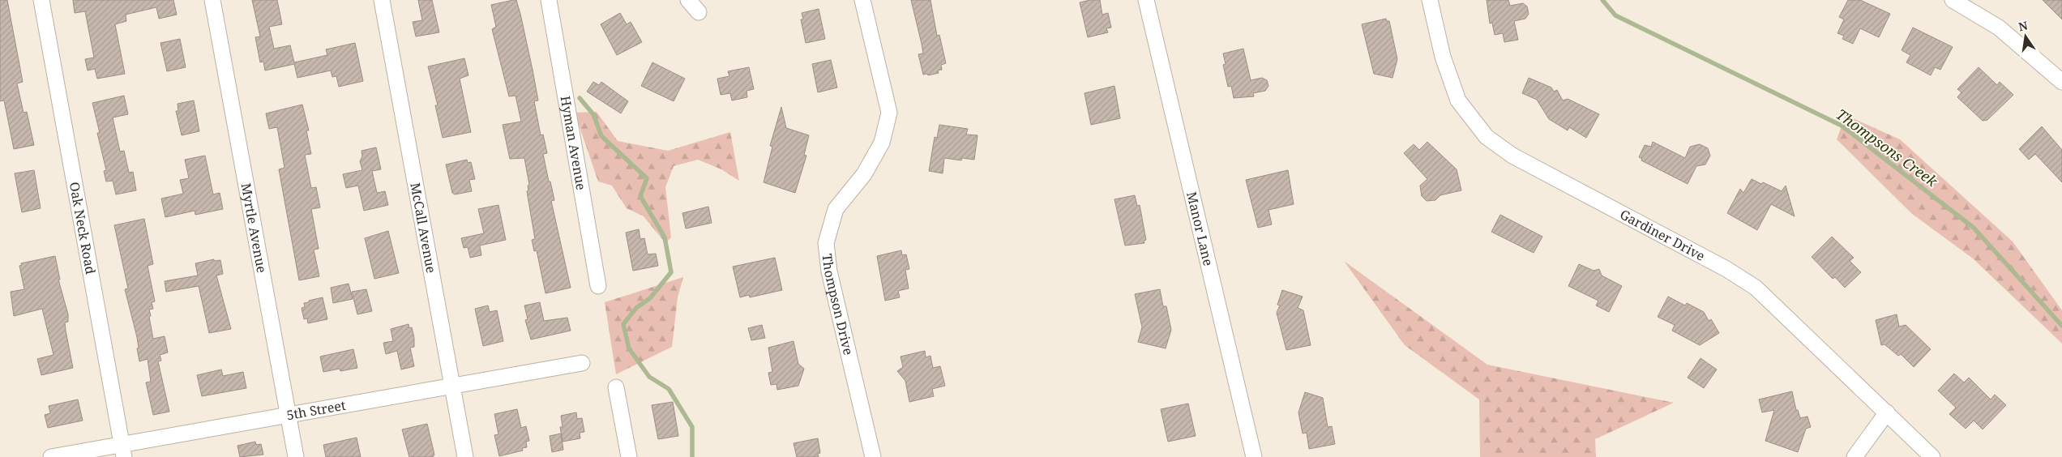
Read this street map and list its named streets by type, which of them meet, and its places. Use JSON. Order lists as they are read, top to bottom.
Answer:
{
  "streets": {
    "street": [
      "Hyman Avenue",
      "Oak Neck Road",
      "Myrtle Avenue",
      "McCall Avenue",
      "Manor Lane",
      "Gardiner Drive",
      "Thompson Drive",
      "5th Street"
    ]
  },
  "crossings": [
    ["Oak Neck Road", "5th Street"],
    ["Myrtle Avenue", "5th Street"],
    ["McCall Avenue", "5th Street"]
  ],
  "water": ["Thompsons Creek"],
  "north": "top"
}
